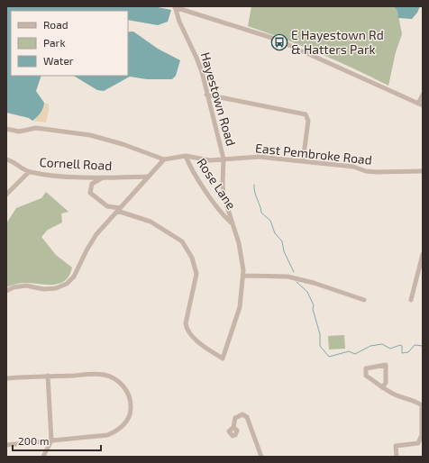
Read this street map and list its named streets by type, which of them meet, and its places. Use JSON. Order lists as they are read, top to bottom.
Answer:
{
  "streets": {
    "street": [
      "Hayestown Road",
      "East Pembroke Road",
      "Cornell Road",
      "Rose Lane"
    ]
  },
  "crossings": [
    ["Hayestown Road", "East Pembroke Road"],
    ["Hayestown Road", "Rose Lane"],
    ["East Pembroke Road", "Rose Lane"]
  ],
  "places": {
    "bus stop": ["E Hayestown Rd & Hatters Park"]
  },
  "legend": ["Road", "Park", "Water"],
  "scale_bar": "200 m"
}
